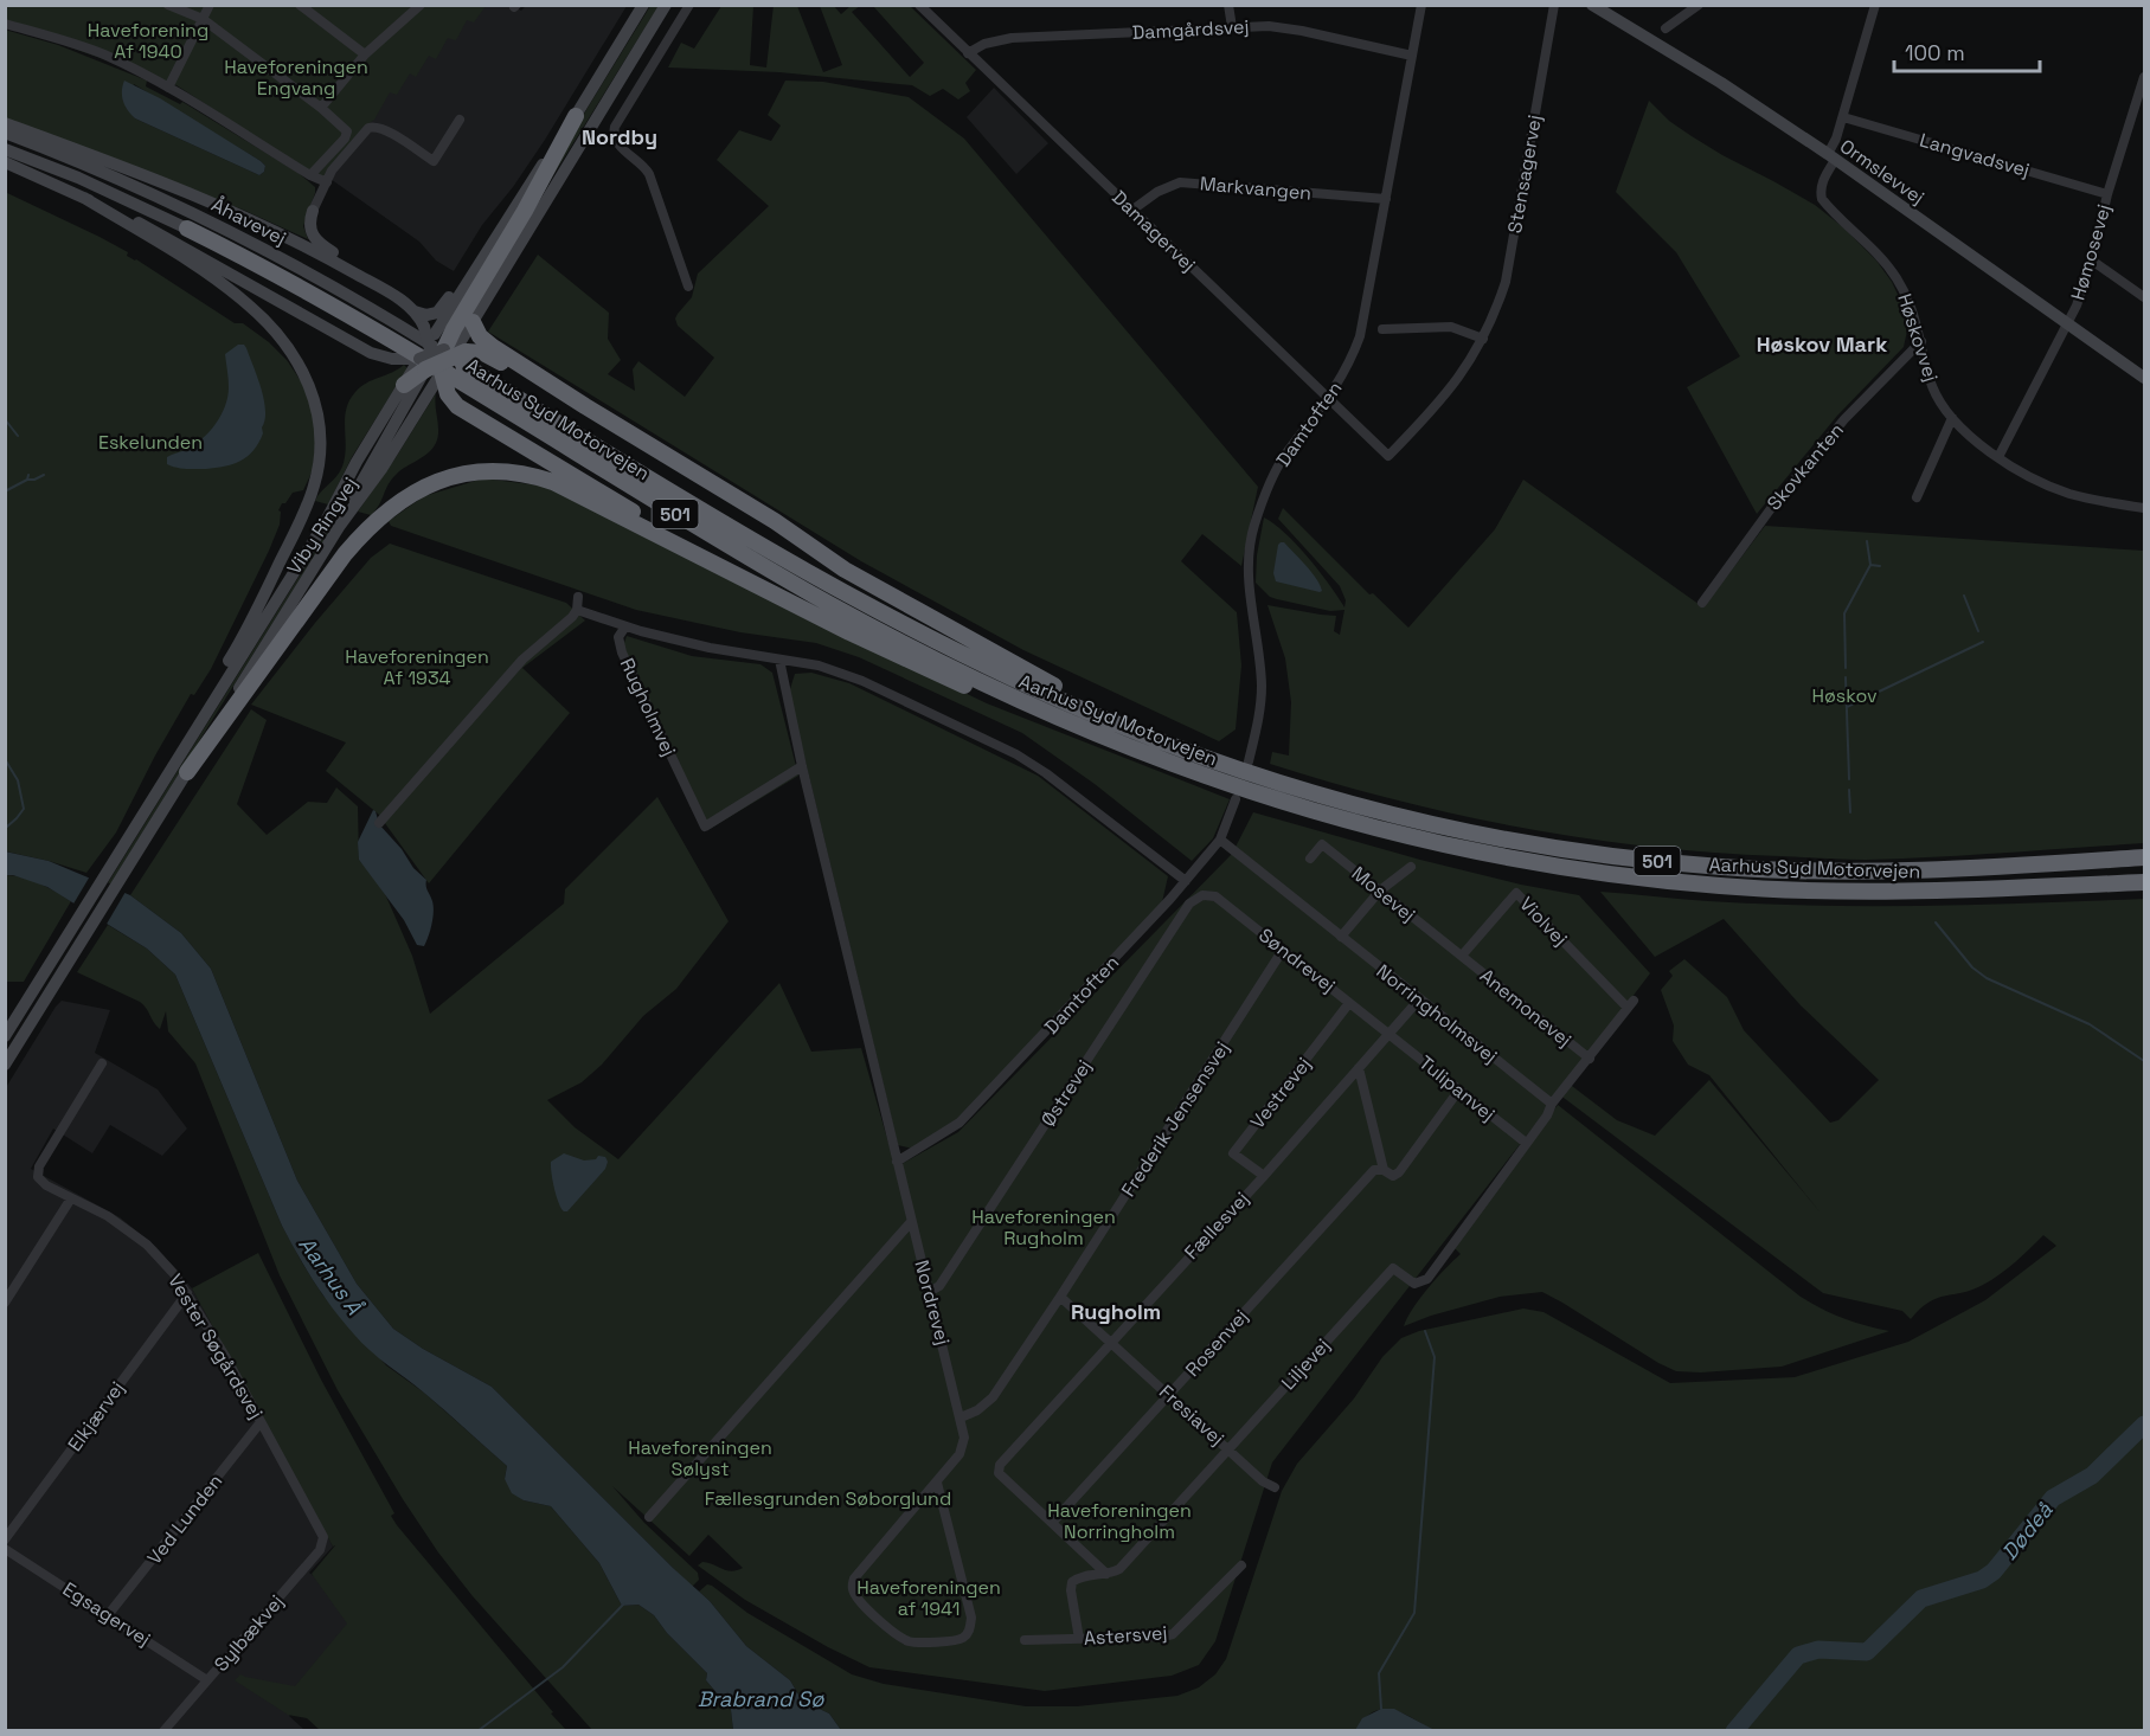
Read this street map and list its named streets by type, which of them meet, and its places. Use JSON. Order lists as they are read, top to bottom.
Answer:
{
  "streets": {
    "highway": ["Aarhus Syd Motorvejen", "501"],
    "main road": ["Ormslevvej", "Åhavevej", "Viby Ringvej"],
    "street": [
      "Damgårdsvej",
      "Langvadsvej",
      "Stensagervej",
      "Markvangen",
      "Damagervej",
      "Hømosevej",
      "Høskovvej",
      "Damtoften",
      "Skovkanten",
      "Rugholmvej",
      "Mosevej",
      "Violvej",
      "Søndrevej",
      "Anemonevej",
      "Norringholmsvej",
      "Tulipanvej",
      "Østrevej",
      "Vestrevej",
      "Frederik Jensensvej",
      "Fællesvej",
      "Nordrevej",
      "Rosenvej",
      "Vester Søgårdsvej",
      "Liljevej",
      "Fresiavej",
      "Elkjærvej",
      "Ved Lunden",
      "Egsagervej",
      "Sylbækvej",
      "Astersvej"
    ]
  },
  "crossings": [
    ["Damgårdsvej", "Damagervej"],
    ["Damgårdsvej", "Damtoften"],
    ["Langvadsvej", "Hømosevej"],
    ["Ormslevvej", "Hømosevej"],
    ["Ormslevvej", "Høskovvej"],
    ["Stensagervej", "Damagervej"],
    ["Markvangen", "Damagervej"],
    ["Markvangen", "Damtoften"],
    ["Åhavevej", "Aarhus Syd Motorvejen"],
    ["Åhavevej", "Viby Ringvej"],
    ["Damagervej", "Damtoften"],
    ["Hømosevej", "Høskovvej"],
    ["Høskovvej", "Skovkanten"],
    ["Aarhus Syd Motorvejen", "Viby Ringvej"],
    ["Damtoften", "Rugholmvej"],
    ["Damtoften", "Norringholmsvej"],
    ["Damtoften", "Nordrevej"],
    ["Mosevej", "Violvej"],
    ["Mosevej", "Anemonevej"],
    ["Violvej", "Anemonevej"],
    ["Søndrevej", "Tulipanvej"],
    ["Søndrevej", "Østrevej"],
    ["Søndrevej", "Vestrevej"],
    ["Søndrevej", "Frederik Jensensvej"],
    ["Søndrevej", "Fællesvej"],
    ["Norringholmsvej", "Fællesvej"],
    ["Norringholmsvej", "Liljevej"],
    ["Tulipanvej", "Fællesvej"],
    ["Tulipanvej", "Liljevej"],
    ["Østrevej", "Nordrevej"],
    ["Vestrevej", "Fællesvej"],
    ["Frederik Jensensvej", "Nordrevej"],
    ["Frederik Jensensvej", "Fresiavej"],
    ["Fællesvej", "Rosenvej"],
    ["Fællesvej", "Fresiavej"],
    ["Rosenvej", "Fresiavej"],
    ["Vester Søgårdsvej", "Elkjærvej"],
    ["Vester Søgårdsvej", "Ved Lunden"],
    ["Vester Søgårdsvej", "Sylbækvej"],
    ["Liljevej", "Fresiavej"],
    ["Liljevej", "Astersvej"],
    ["Ved Lunden", "Egsagervej"],
    ["Egsagervej", "Sylbækvej"]
  ],
  "districts": ["Nordby", "Høskov Mark", "Rugholm"],
  "water": ["Aarhus Å", "Dødeå", "Brabrand Sø"],
  "parks": [
    "Haveforening Af 1940",
    "Haveforeningen Engvang",
    "Eskelunden",
    "Haveforeningen Af 1934",
    "Høskov",
    "Haveforeningen Rugholm",
    "Haveforeningen Sølyst",
    "Fællesgrunden Søborglund",
    "Haveforeningen Norringholm",
    "Haveforeningen af 1941"
  ],
  "scale_bar": "100 m"
}
